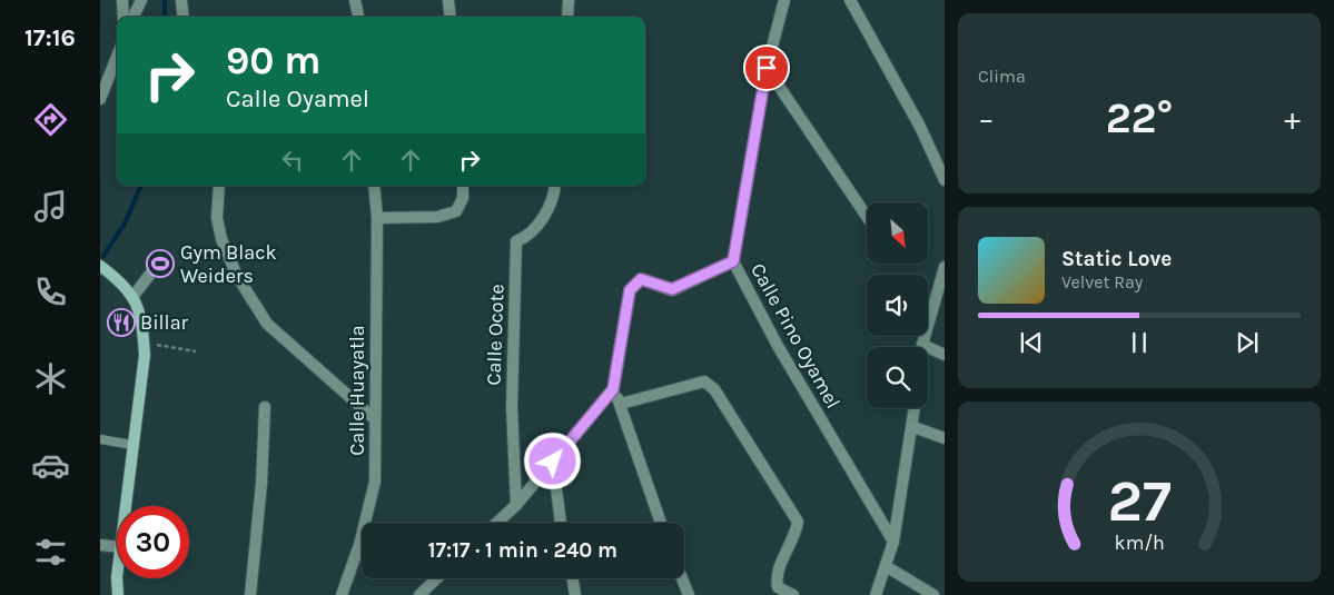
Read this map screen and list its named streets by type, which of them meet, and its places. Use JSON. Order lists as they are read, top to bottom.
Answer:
{
  "streets": {
    "street": ["Calle Ocote", "Calle Pino Oyamel", "Calle Huayatla"]
  },
  "places": {
    "sports": ["Gym Black Weiders"],
    "restaurant": ["Billar"]
  },
  "north": "bottom right",
  "page": {
    "tabs": "17:16",
    "tile": "Clima",
    "turn": ["90 m", "Calle Oyamel"],
    "heat": ["−", "22°", "+"],
    "song": ["Static Love", "Velvet Ray"],
    "limit": "30",
    "trip": "17:17 · 1 min · 240 m",
    "gauge": ["27", "km/h"]
  }
}
